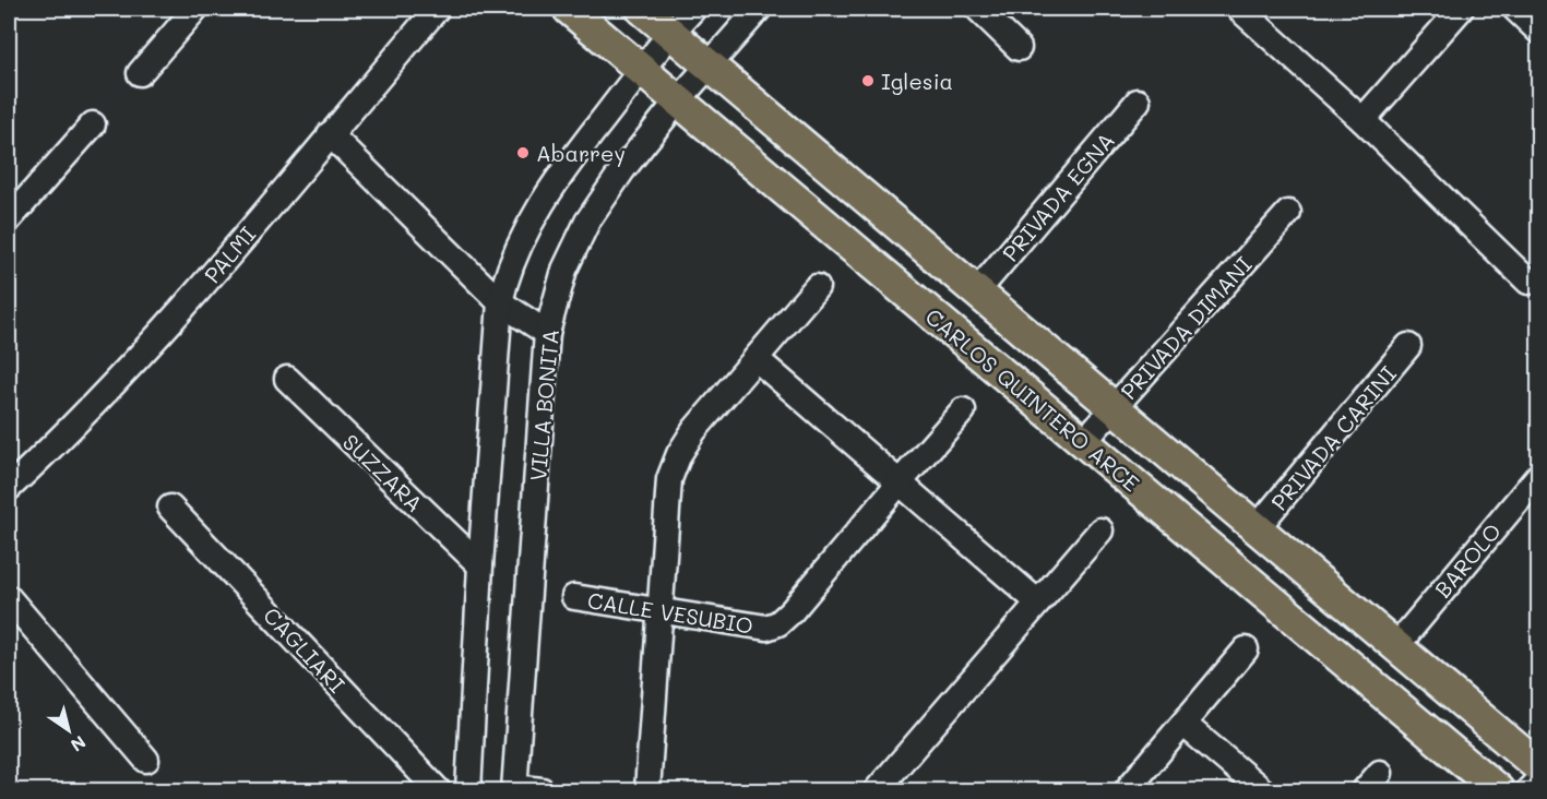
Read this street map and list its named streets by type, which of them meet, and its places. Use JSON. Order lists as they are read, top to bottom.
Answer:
{
  "streets": {
    "main road": ["CARLOS QUINTERO ARCE"],
    "street": [
      "PRIVADA EGNA",
      "PALMI",
      "PRIVADA DIMANI",
      "VILLA BONITA",
      "PRIVADA CARINI",
      "SUZZARA",
      "BAROLO",
      "CALLE VESUBIO",
      "CAGLIARI"
    ]
  },
  "crossings": [
    ["PRIVADA DIMANI", "CARLOS QUINTERO ARCE"],
    ["CARLOS QUINTERO ARCE", "VILLA BONITA"]
  ],
  "places": ["Iglesia", "Abarrey"],
  "north": "bottom right"
}
